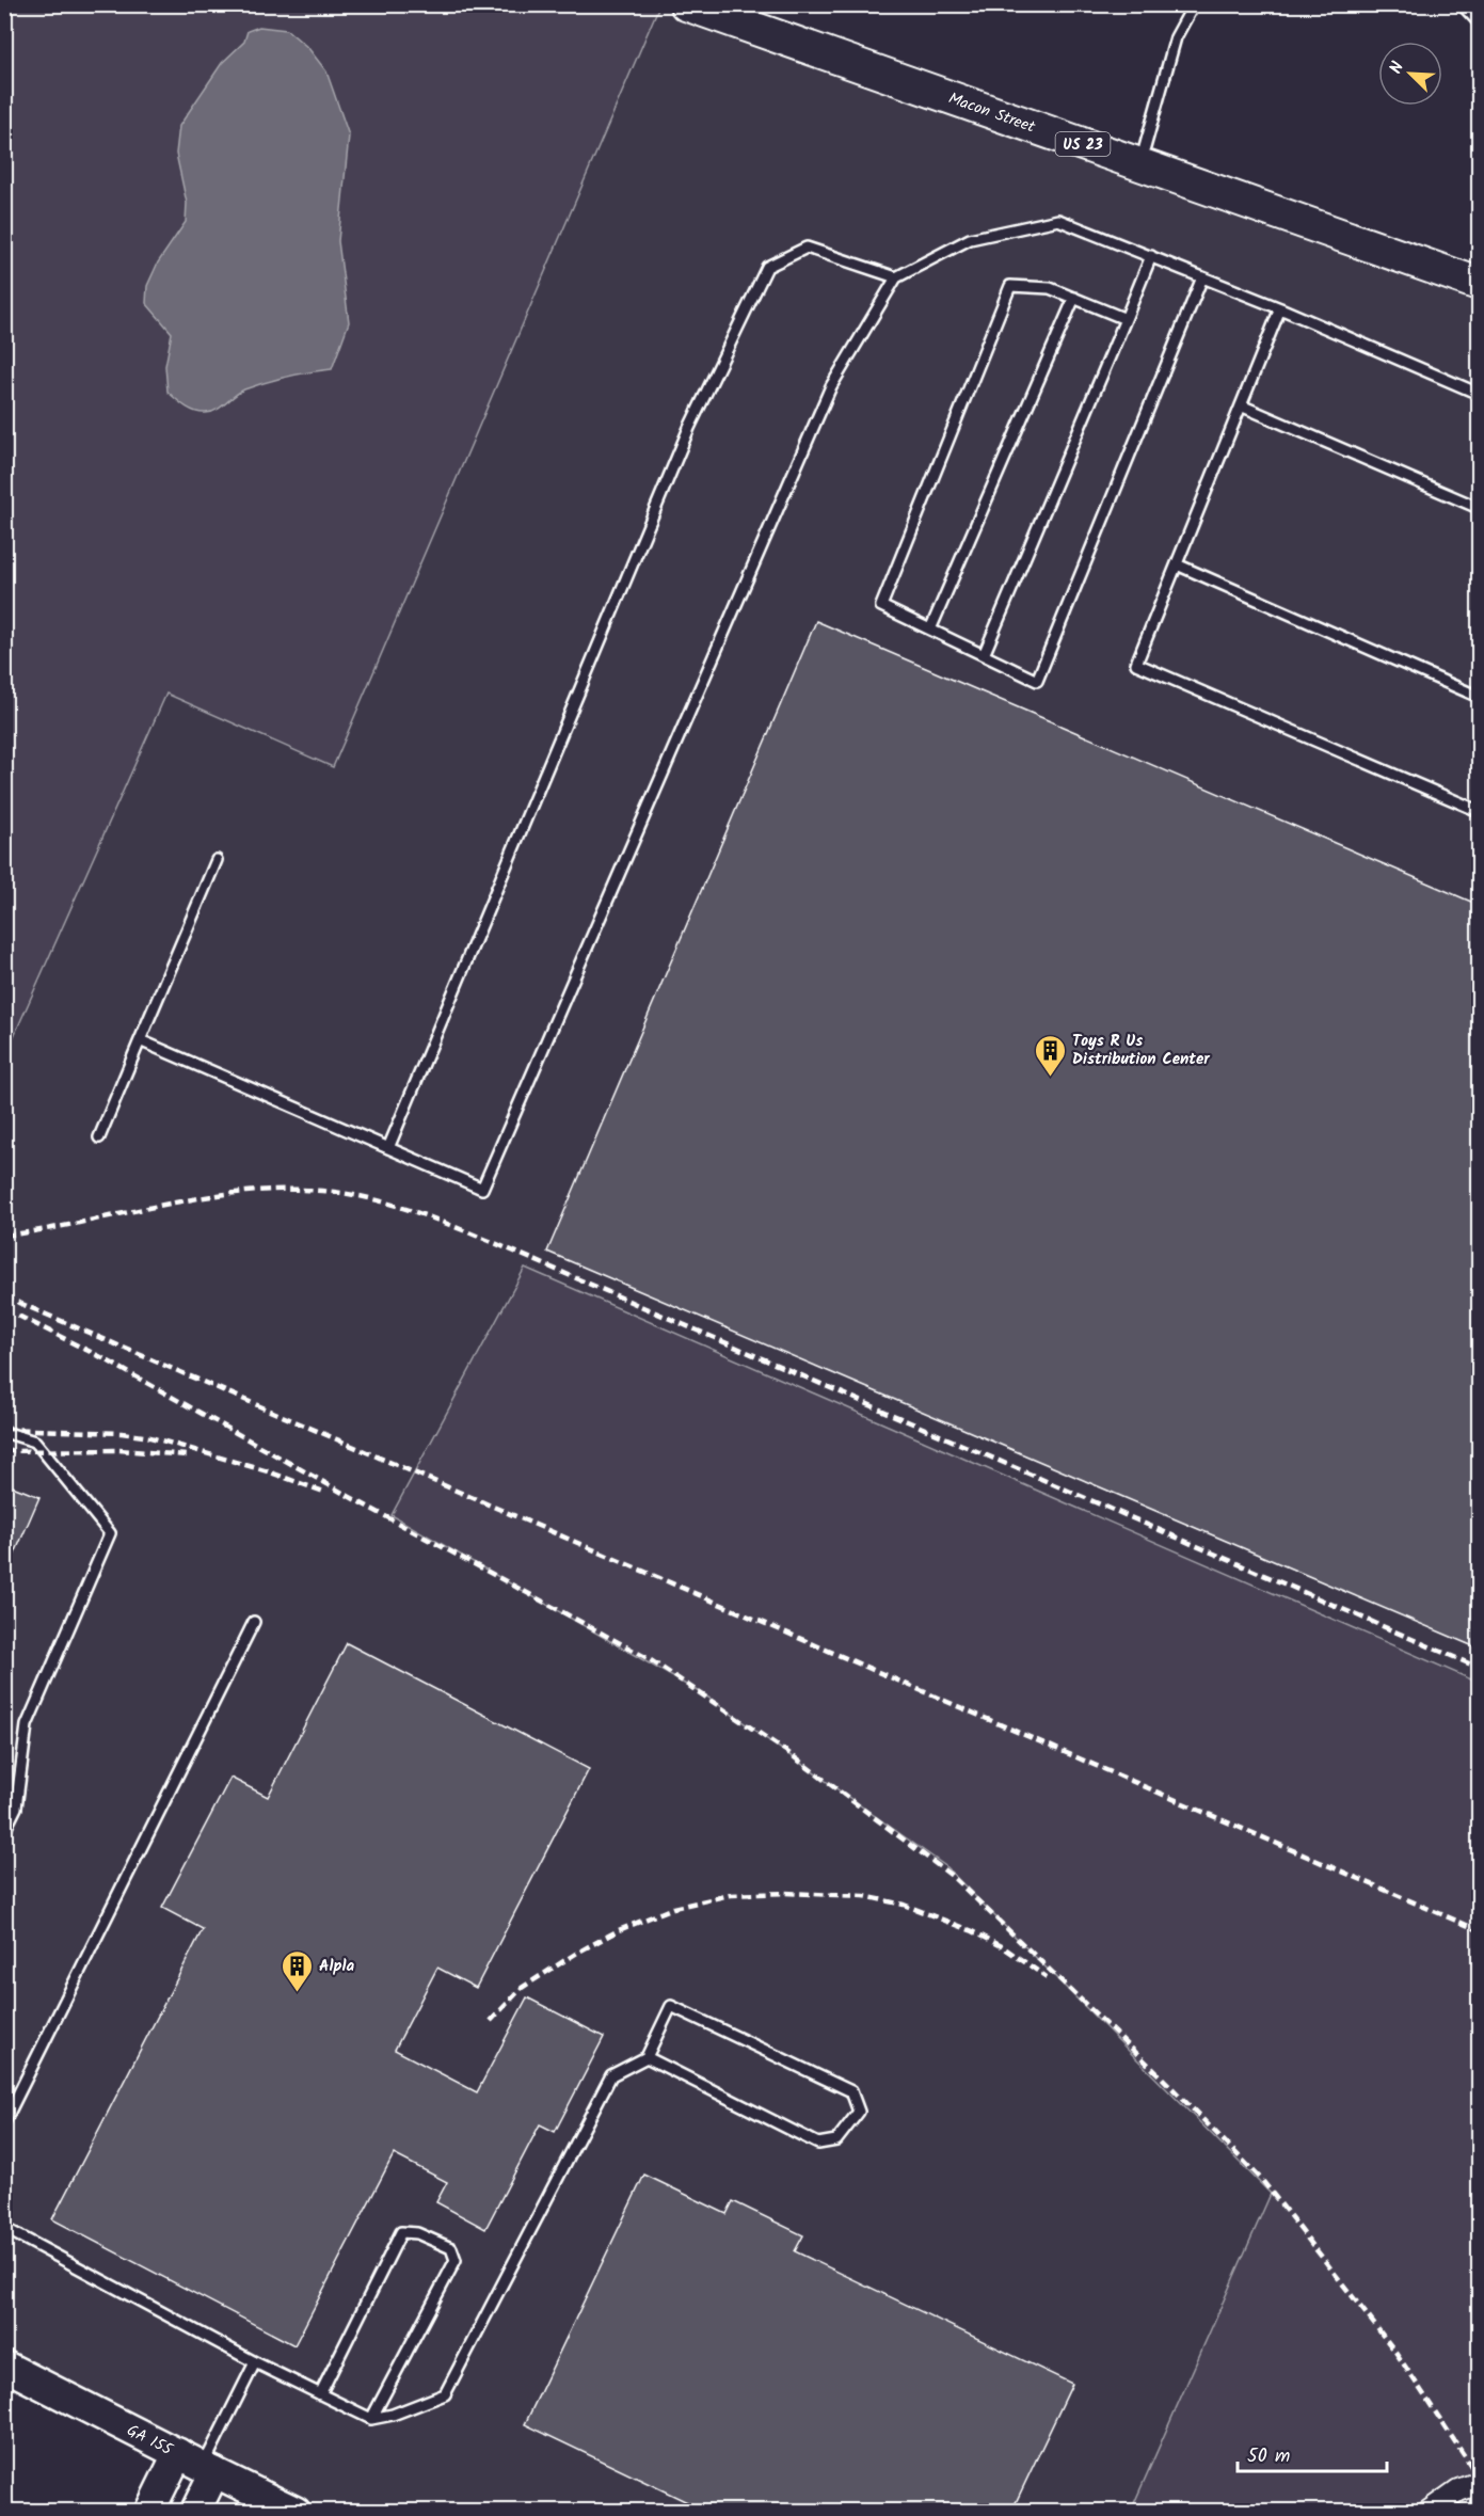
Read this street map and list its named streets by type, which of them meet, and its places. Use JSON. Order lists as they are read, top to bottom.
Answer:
{
  "streets": {
    "main road": ["Macon Street", "US 23", "GA 155"]
  },
  "places": {
    "building": ["Toys R Us Distribution Center", "Alpla"]
  },
  "scale_bar": "50 m",
  "north": "top left"
}
